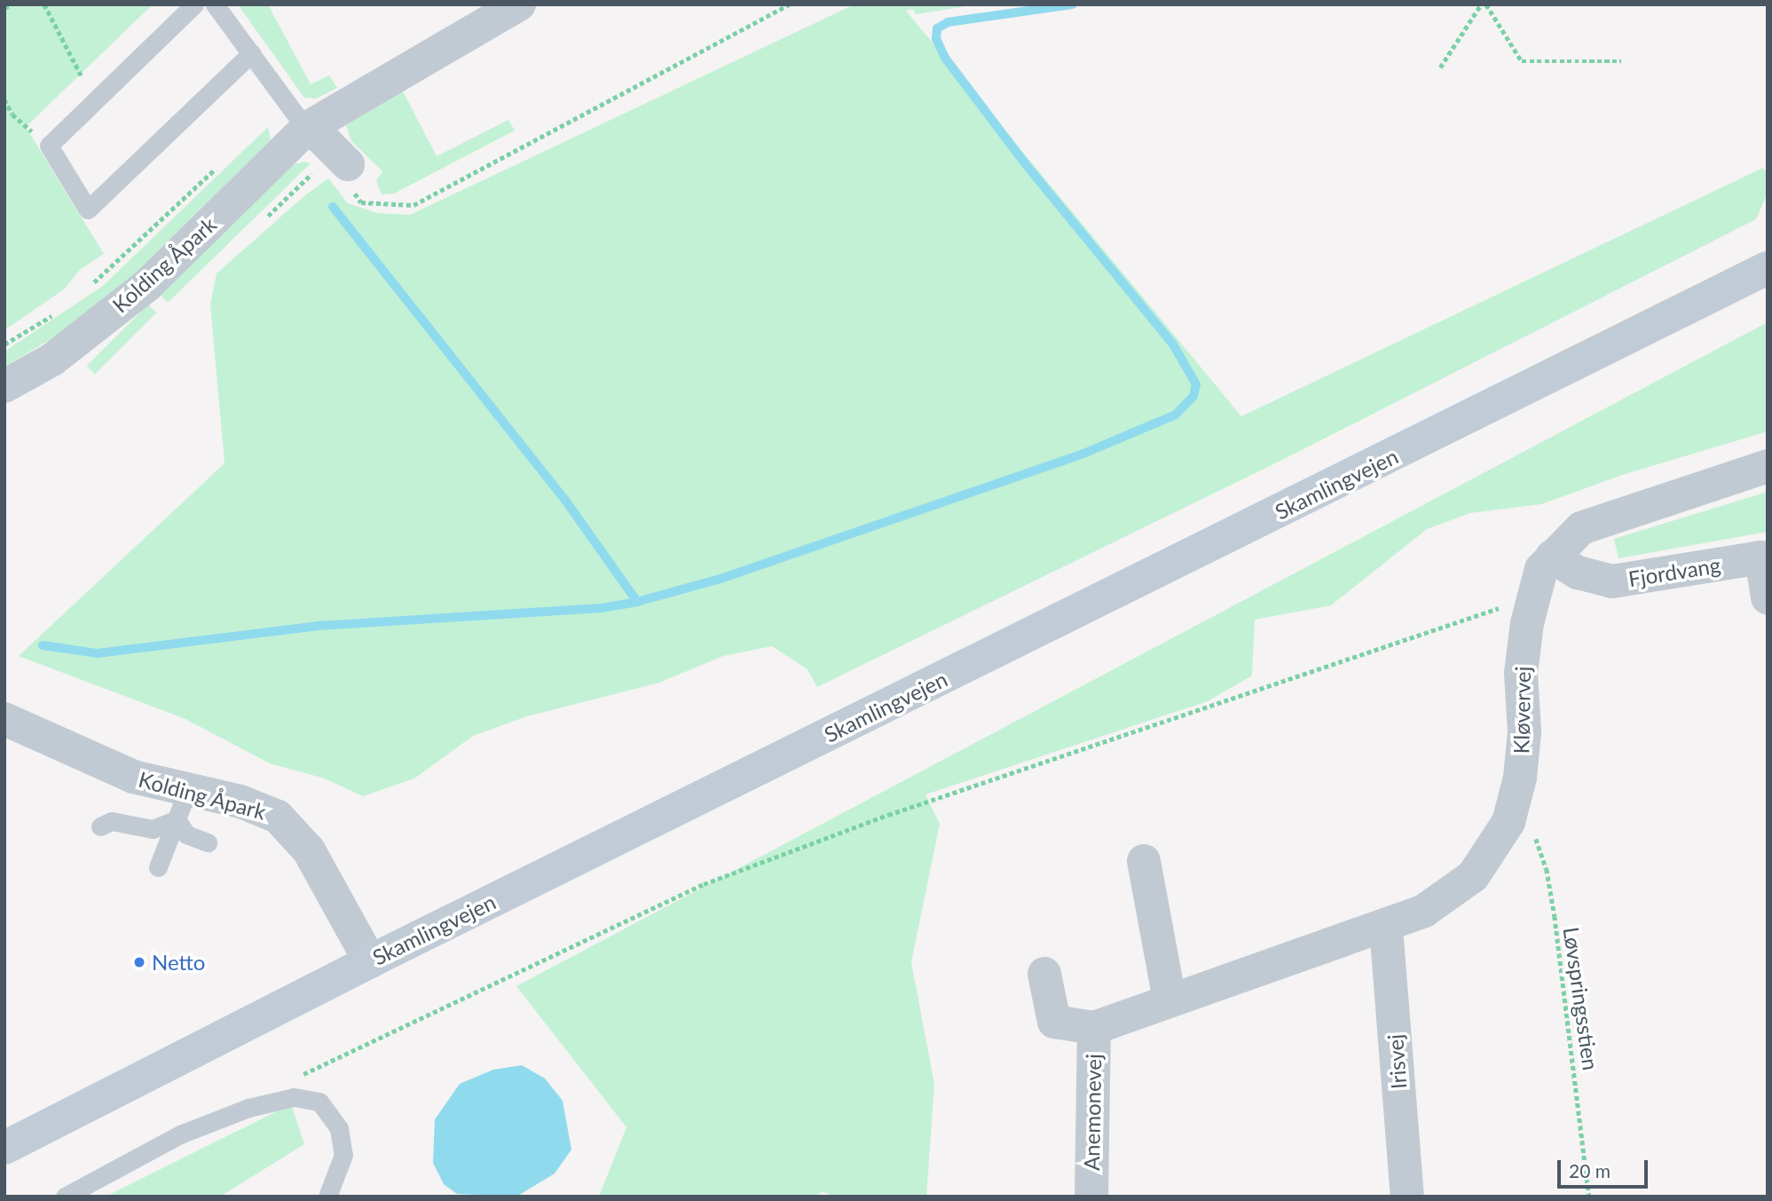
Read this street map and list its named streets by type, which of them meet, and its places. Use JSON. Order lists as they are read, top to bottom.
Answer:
{
  "streets": {
    "street": [
      "Kolding Åpark",
      "Skamlingvejen",
      "Fjordvang",
      "Kløvervej",
      "Irisvej",
      "Anemonevej"
    ],
    "path": ["Løvspringsstien"]
  },
  "crossings": [
    ["Kolding Åpark", "Skamlingvejen"],
    ["Fjordvang", "Kløvervej"],
    ["Kløvervej", "Løvspringsstien"],
    ["Kløvervej", "Irisvej"],
    ["Kløvervej", "Anemonevej"]
  ],
  "places": ["Netto"],
  "scale_bar": "20 m"
}
